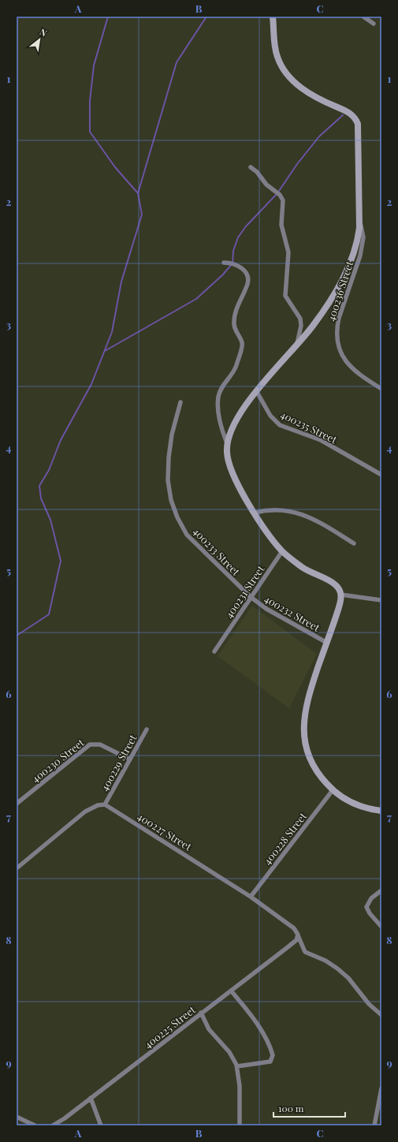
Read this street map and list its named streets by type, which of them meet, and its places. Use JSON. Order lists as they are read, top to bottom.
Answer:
{
  "streets": {
    "street": [
      "400236 Street",
      "400235 Street",
      "400233 Street",
      "400231 Street",
      "400232 Street",
      "400230 Street",
      "400229 Street",
      "400227 Street",
      "400228 Street",
      "400225 Street"
    ]
  },
  "crossings": [
    ["400233 Street", "400231 Street"],
    ["400233 Street", "400232 Street"],
    ["400231 Street", "400232 Street"],
    ["400230 Street", "400229 Street"],
    ["400229 Street", "400227 Street"],
    ["400227 Street", "400228 Street"],
    ["400227 Street", "400225 Street"]
  ],
  "scale_bar": "100 m",
  "north": "top right",
  "grid": {
    "columns": ["A", "B", "C"],
    "rows": [
      "1",
      "2",
      "3",
      "4",
      "5",
      "6",
      "7",
      "8",
      "9"
    ]
  }
}
